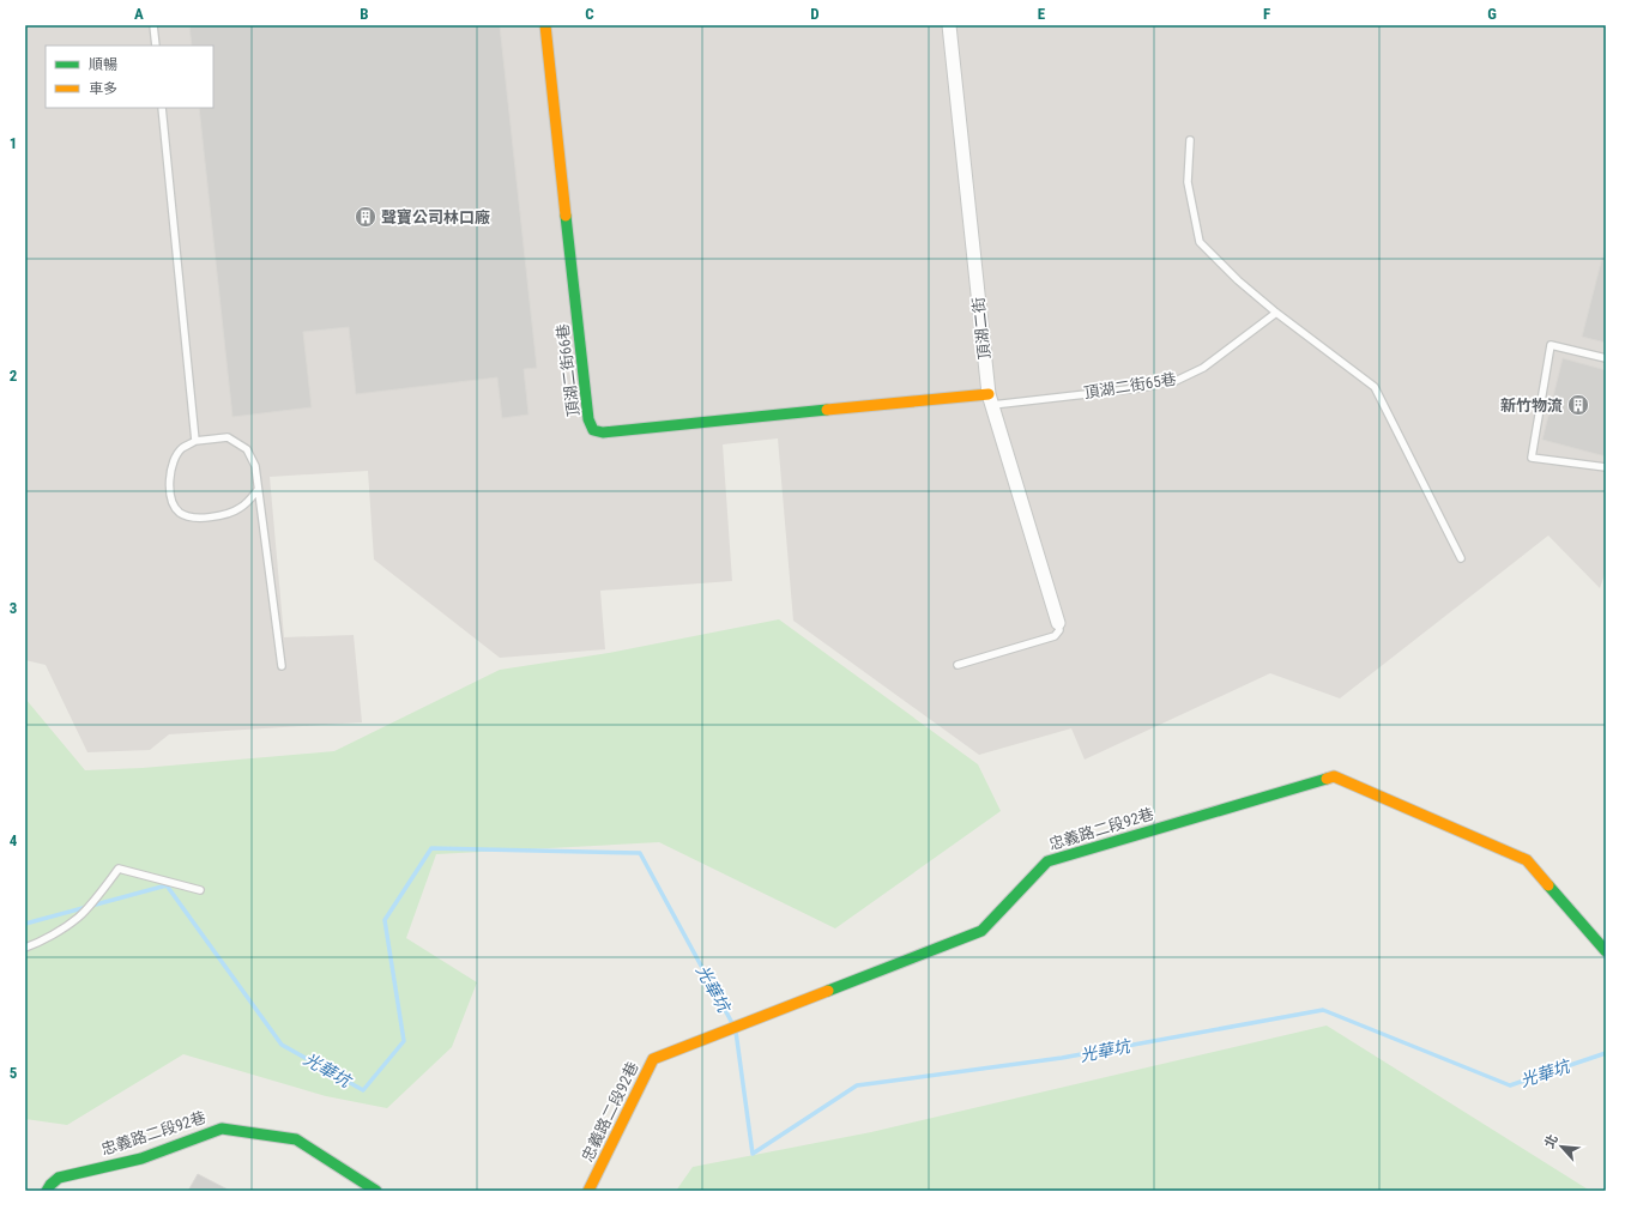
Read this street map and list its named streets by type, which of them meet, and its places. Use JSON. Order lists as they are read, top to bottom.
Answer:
{
  "streets": {
    "street": ["頂湖二街", "頂湖二街66巷", "忠義路二段92巷"],
    "lane": ["頂湖二街65巷"]
  },
  "crossings": [
    ["頂湖二街", "頂湖二街66巷"],
    ["頂湖二街", "頂湖二街65巷"],
    ["頂湖二街66巷", "頂湖二街65巷"]
  ],
  "water": ["光華坑"],
  "places": {
    "building": ["聲寶公司林口廠", "新竹物流"]
  },
  "legend": ["順暢", "車多"],
  "north": "top left",
  "grid": {
    "columns": [
      "A",
      "B",
      "C",
      "D",
      "E",
      "F",
      "G"
    ],
    "rows": [
      "1",
      "2",
      "3",
      "4",
      "5"
    ]
  }
}
